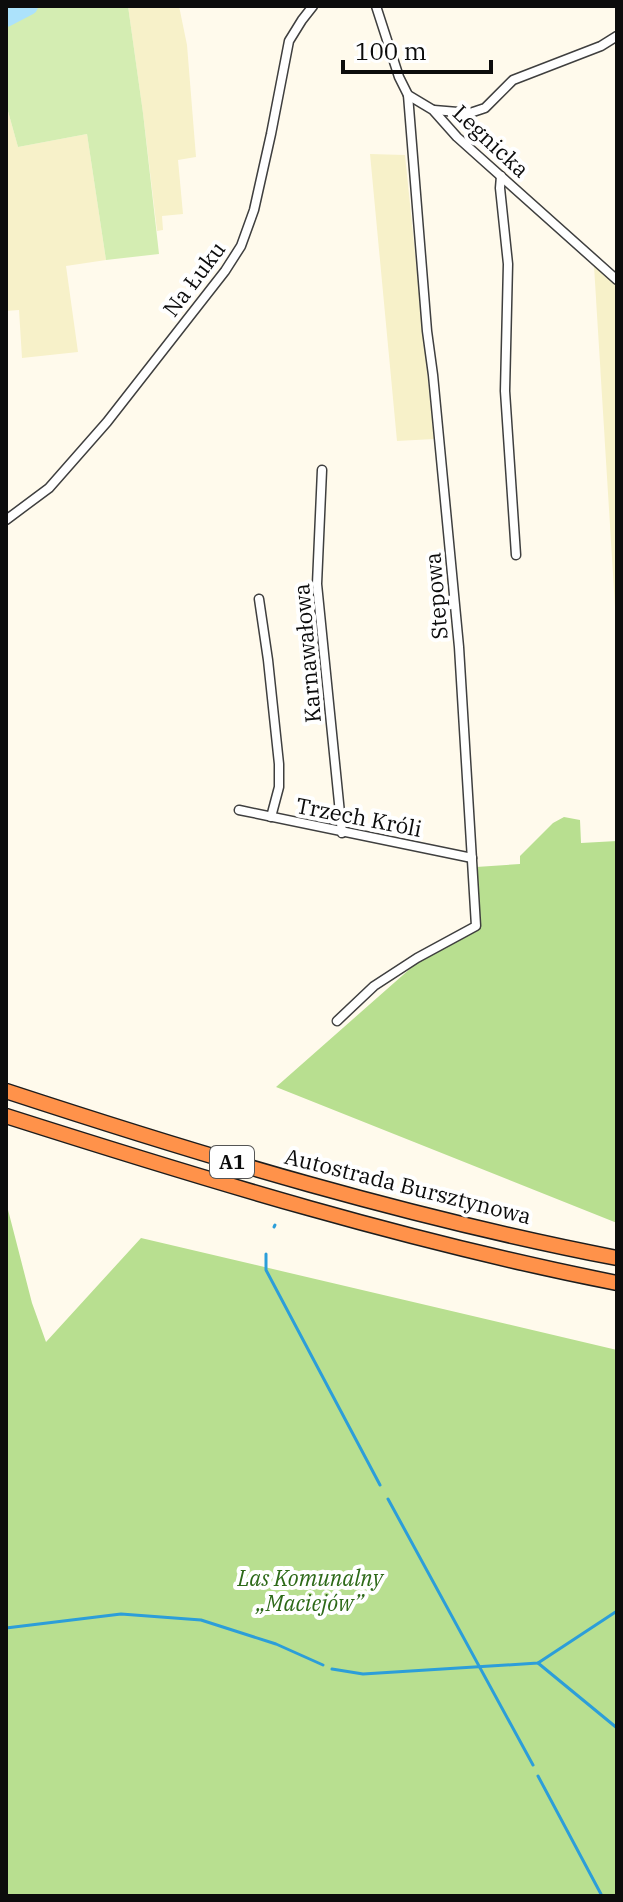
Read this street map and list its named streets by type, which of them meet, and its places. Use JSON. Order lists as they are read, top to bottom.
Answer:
{
  "streets": {
    "highway": ["A1", "Autostrada Bursztynowa"],
    "street": [
      "Legnicka",
      "Na Łuku",
      "Stepowa",
      "Karnawałowa",
      "Trzech Króli"
    ]
  },
  "crossings": [
    ["Legnicka", "Stepowa"],
    ["Stepowa", "Trzech Króli"],
    ["Karnawałowa", "Trzech Króli"]
  ],
  "parks": ["Las Komunalny „Maciejów”"],
  "scale_bar": "100 m"
}
